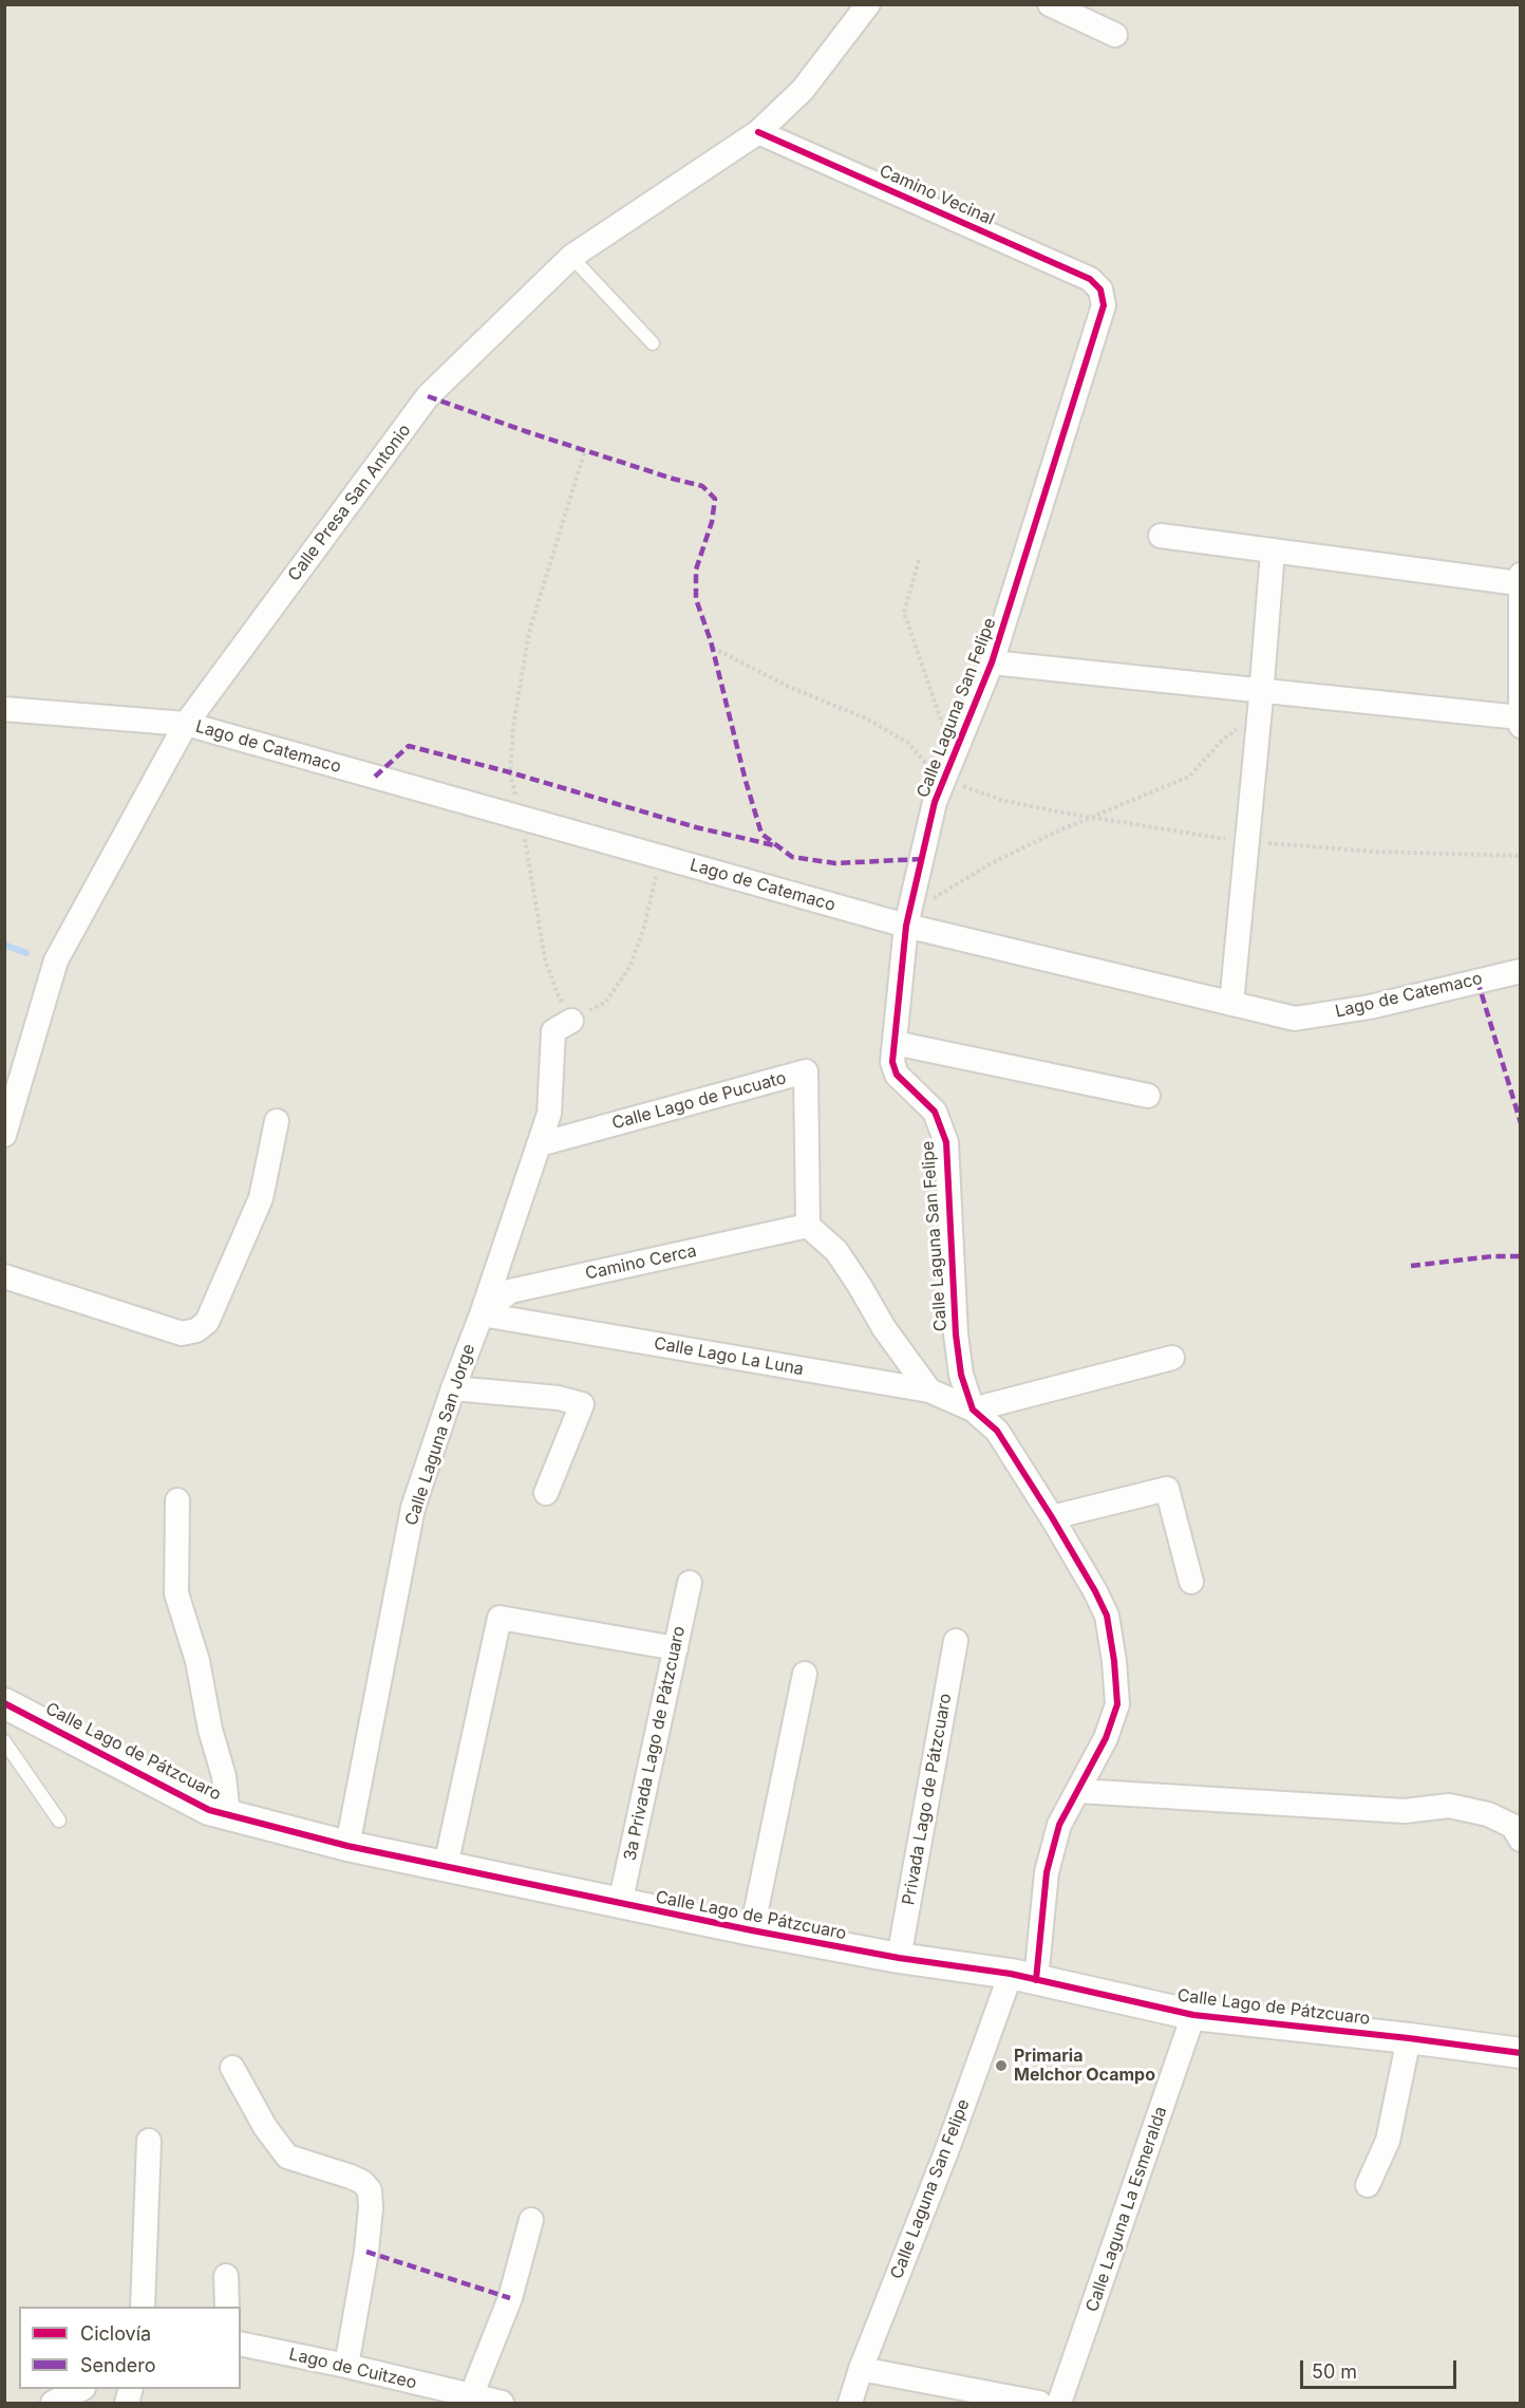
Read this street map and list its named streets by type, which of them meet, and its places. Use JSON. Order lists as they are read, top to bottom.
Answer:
{
  "streets": {
    "street": [
      "Camino Vecinal",
      "Calle Presa San Antonio",
      "Calle Laguna San Felipe",
      "Lago de Catemaco",
      "Calle Lago de Pucuato",
      "Camino Cerca",
      "Calle Lago La Luna",
      "Calle Laguna San Jorge",
      "3a Privada Lago de Pátzcuaro",
      "Calle Lago de Pátzcuaro",
      "Privada Lago de Pátzcuaro",
      "Calle Laguna La Esmeralda",
      "Lago de Cuitzeo"
    ]
  },
  "crossings": [
    ["Camino Vecinal", "Calle Presa San Antonio"],
    ["Camino Vecinal", "Calle Laguna San Felipe"],
    ["Calle Presa San Antonio", "Lago de Catemaco"],
    ["Calle Laguna San Felipe", "Lago de Catemaco"],
    ["Calle Laguna San Felipe", "Calle Lago La Luna"],
    ["Calle Laguna San Felipe", "Calle Lago de Pátzcuaro"],
    ["Calle Lago de Pucuato", "Camino Cerca"],
    ["Calle Lago de Pucuato", "Calle Laguna San Jorge"],
    ["Camino Cerca", "Calle Lago La Luna"],
    ["Camino Cerca", "Calle Laguna San Jorge"],
    ["Calle Lago La Luna", "Calle Laguna San Jorge"],
    ["Calle Laguna San Jorge", "Calle Lago de Pátzcuaro"],
    ["3a Privada Lago de Pátzcuaro", "Calle Lago de Pátzcuaro"],
    ["Calle Lago de Pátzcuaro", "Privada Lago de Pátzcuaro"],
    ["Calle Lago de Pátzcuaro", "Calle Laguna La Esmeralda"]
  ],
  "places": ["Primaria Melchor Ocampo"],
  "legend": ["Ciclovía", "Sendero"],
  "scale_bar": "50 m"
}
